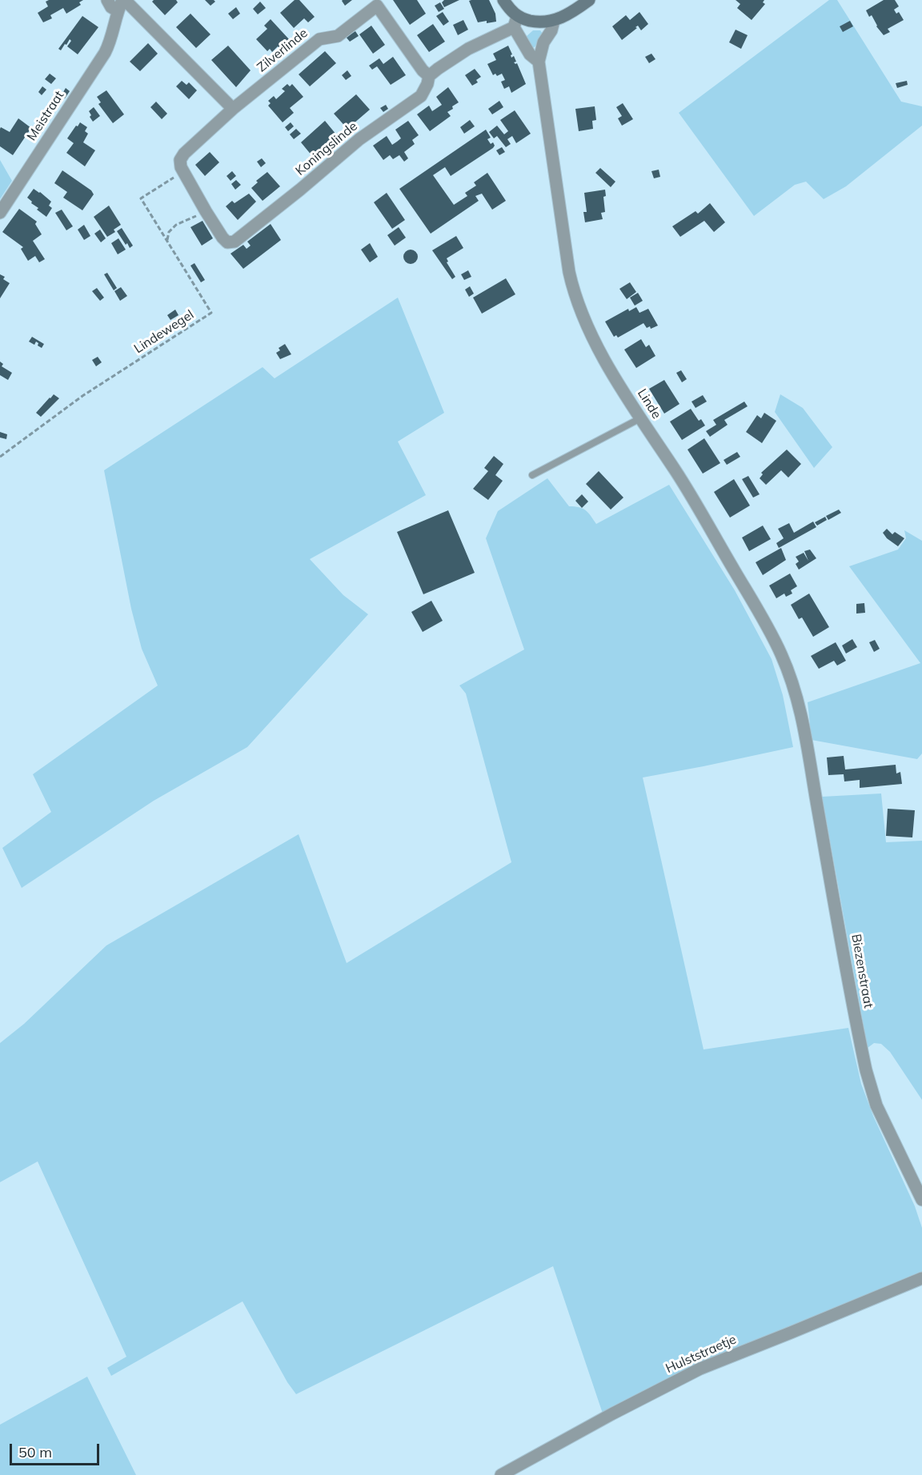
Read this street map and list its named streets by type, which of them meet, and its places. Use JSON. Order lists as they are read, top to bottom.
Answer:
{
  "streets": {
    "street": [
      "Zilverlinde",
      "Meistraat",
      "Koningslinde",
      "Linde",
      "Biezenstraat",
      "Hulststraetje"
    ],
    "path": ["Lindewegel"]
  },
  "crossings": [
    ["Zilverlinde", "Koningslinde"],
    ["Zilverlinde", "Lindewegel"],
    ["Koningslinde", "Lindewegel"],
    ["Linde", "Biezenstraat"]
  ],
  "scale_bar": "50 m"
}
